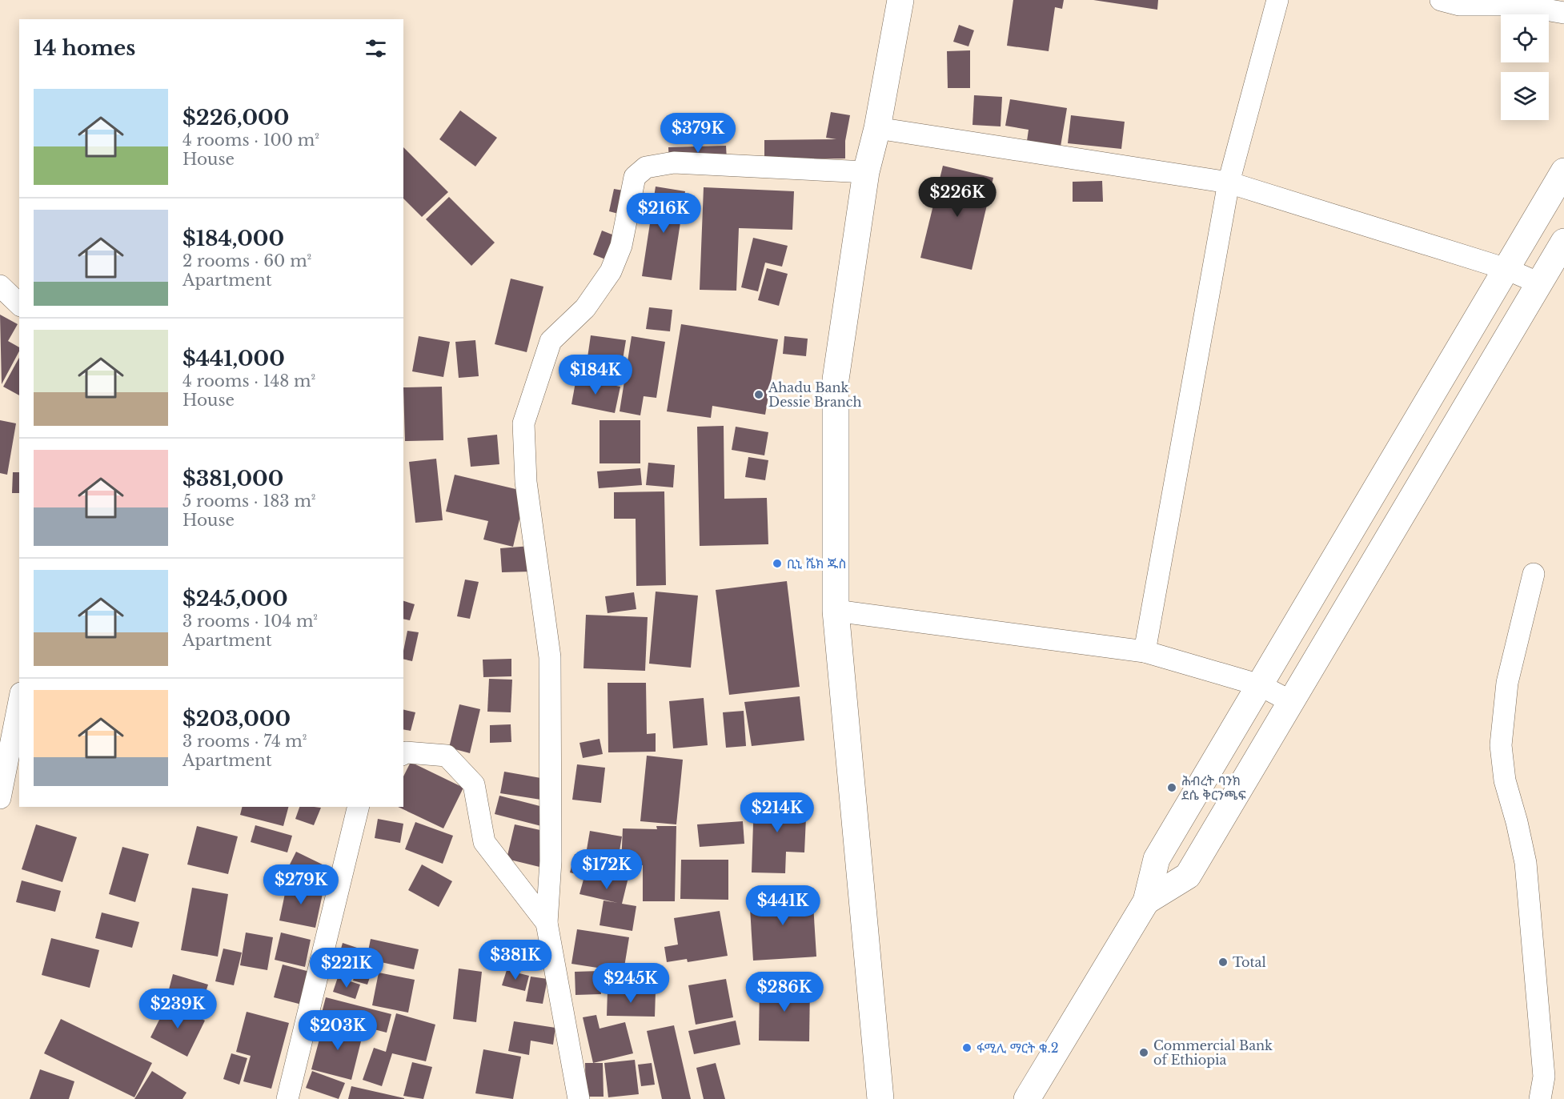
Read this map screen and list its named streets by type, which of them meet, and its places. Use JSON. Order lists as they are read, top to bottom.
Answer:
{
  "places": [
    "Ahadu Bank Dessie Branch",
    "ቢኒ ሼክ ጁስ",
    "ሕብረት ባንክ ደሴ ቅርንጫፍ",
    "Total",
    "ፋሚሊ ማርት ቁ.2",
    "Commercial Bank of Ethiopia"
  ],
  "page": {
    "heading": "14 homes",
    "list": [
      {
        "name": "$226,000",
        "note": "4 rooms · 100 m² · House"
      },
      {
        "name": "$184,000",
        "note": "2 rooms · 60 m² · Apartment"
      },
      {
        "name": "$441,000",
        "note": "4 rooms · 148 m² · House"
      },
      {
        "name": "$381,000",
        "note": "5 rooms · 183 m² · House"
      },
      {
        "name": "$245,000",
        "note": "3 rooms · 104 m² · Apartment"
      },
      {
        "name": "$203,000",
        "note": "3 rooms · 74 m² · Apartment"
      }
    ],
    "price": [
      "$379K",
      "$226K",
      "$216K",
      "$184K",
      "$214K",
      "$172K",
      "$279K",
      "$441K",
      "$381K",
      "$221K",
      "$245K",
      "$286K",
      "$239K",
      "$203K"
    ]
  }
}
